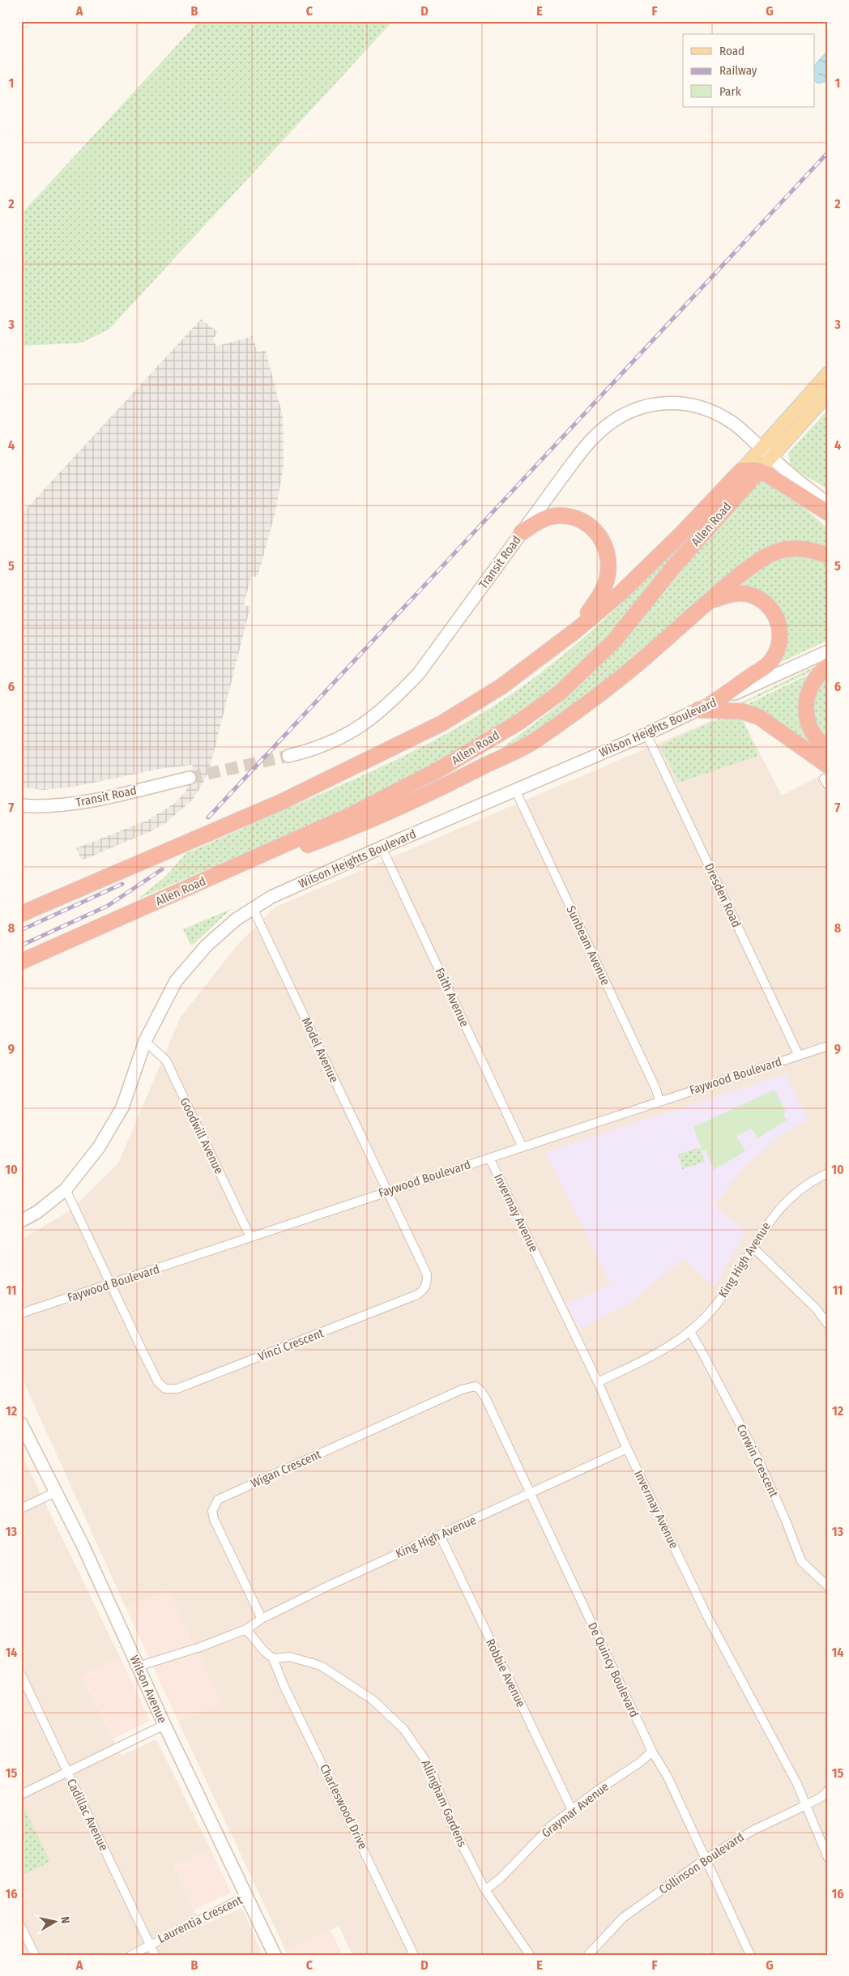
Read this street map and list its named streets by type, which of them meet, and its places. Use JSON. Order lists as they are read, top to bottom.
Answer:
{
  "streets": {
    "highway": ["Allen Road"],
    "main road": ["Transit Road", "Wilson Heights Boulevard", "Wilson Avenue"],
    "street": [
      "Dresden Road",
      "Sunbeam Avenue",
      "Faith Avenue",
      "Model Avenue",
      "Faywood Boulevard",
      "Goodwill Avenue",
      "Invermay Avenue",
      "King High Avenue",
      "Vinci Crescent",
      "Corwin Crescent",
      "Wigan Crescent",
      "De Quincy Boulevard",
      "Robbie Avenue",
      "Allingham Gardens",
      "Charleswood Drive",
      "Graymar Avenue",
      "Cadillac Avenue",
      "Collinson Boulevard",
      "Laurentia Crescent"
    ]
  },
  "crossings": [
    ["Allen Road", "Transit Road"],
    ["Wilson Heights Boulevard", "Dresden Road"],
    ["Wilson Heights Boulevard", "Sunbeam Avenue"],
    ["Wilson Heights Boulevard", "Faith Avenue"],
    ["Wilson Heights Boulevard", "Model Avenue"],
    ["Wilson Heights Boulevard", "Goodwill Avenue"],
    ["Dresden Road", "Faywood Boulevard"],
    ["Sunbeam Avenue", "Faywood Boulevard"],
    ["Faith Avenue", "Faywood Boulevard"],
    ["Model Avenue", "Faywood Boulevard"],
    ["Model Avenue", "Vinci Crescent"],
    ["Faywood Boulevard", "Goodwill Avenue"],
    ["Faywood Boulevard", "Invermay Avenue"],
    ["Faywood Boulevard", "Vinci Crescent"],
    ["Invermay Avenue", "King High Avenue"],
    ["Invermay Avenue", "Collinson Boulevard"],
    ["King High Avenue", "Corwin Crescent"],
    ["King High Avenue", "Wigan Crescent"],
    ["King High Avenue", "De Quincy Boulevard"],
    ["King High Avenue", "Robbie Avenue"],
    ["Wigan Crescent", "De Quincy Boulevard"],
    ["De Quincy Boulevard", "Graymar Avenue"],
    ["De Quincy Boulevard", "Collinson Boulevard"],
    ["Robbie Avenue", "Graymar Avenue"],
    ["Wilson Avenue", "Laurentia Crescent"],
    ["Allingham Gardens", "Charleswood Drive"],
    ["Allingham Gardens", "Graymar Avenue"],
    ["Cadillac Avenue", "Laurentia Crescent"]
  ],
  "legend": ["Road", "Railway", "Park"],
  "north": "right",
  "grid": {
    "columns": [
      "A",
      "B",
      "C",
      "D",
      "E",
      "F",
      "G"
    ],
    "rows": [
      "1",
      "2",
      "3",
      "4",
      "5",
      "6",
      "7",
      "8",
      "9",
      "10",
      "11",
      "12",
      "13",
      "14",
      "15",
      "16"
    ]
  }
}
